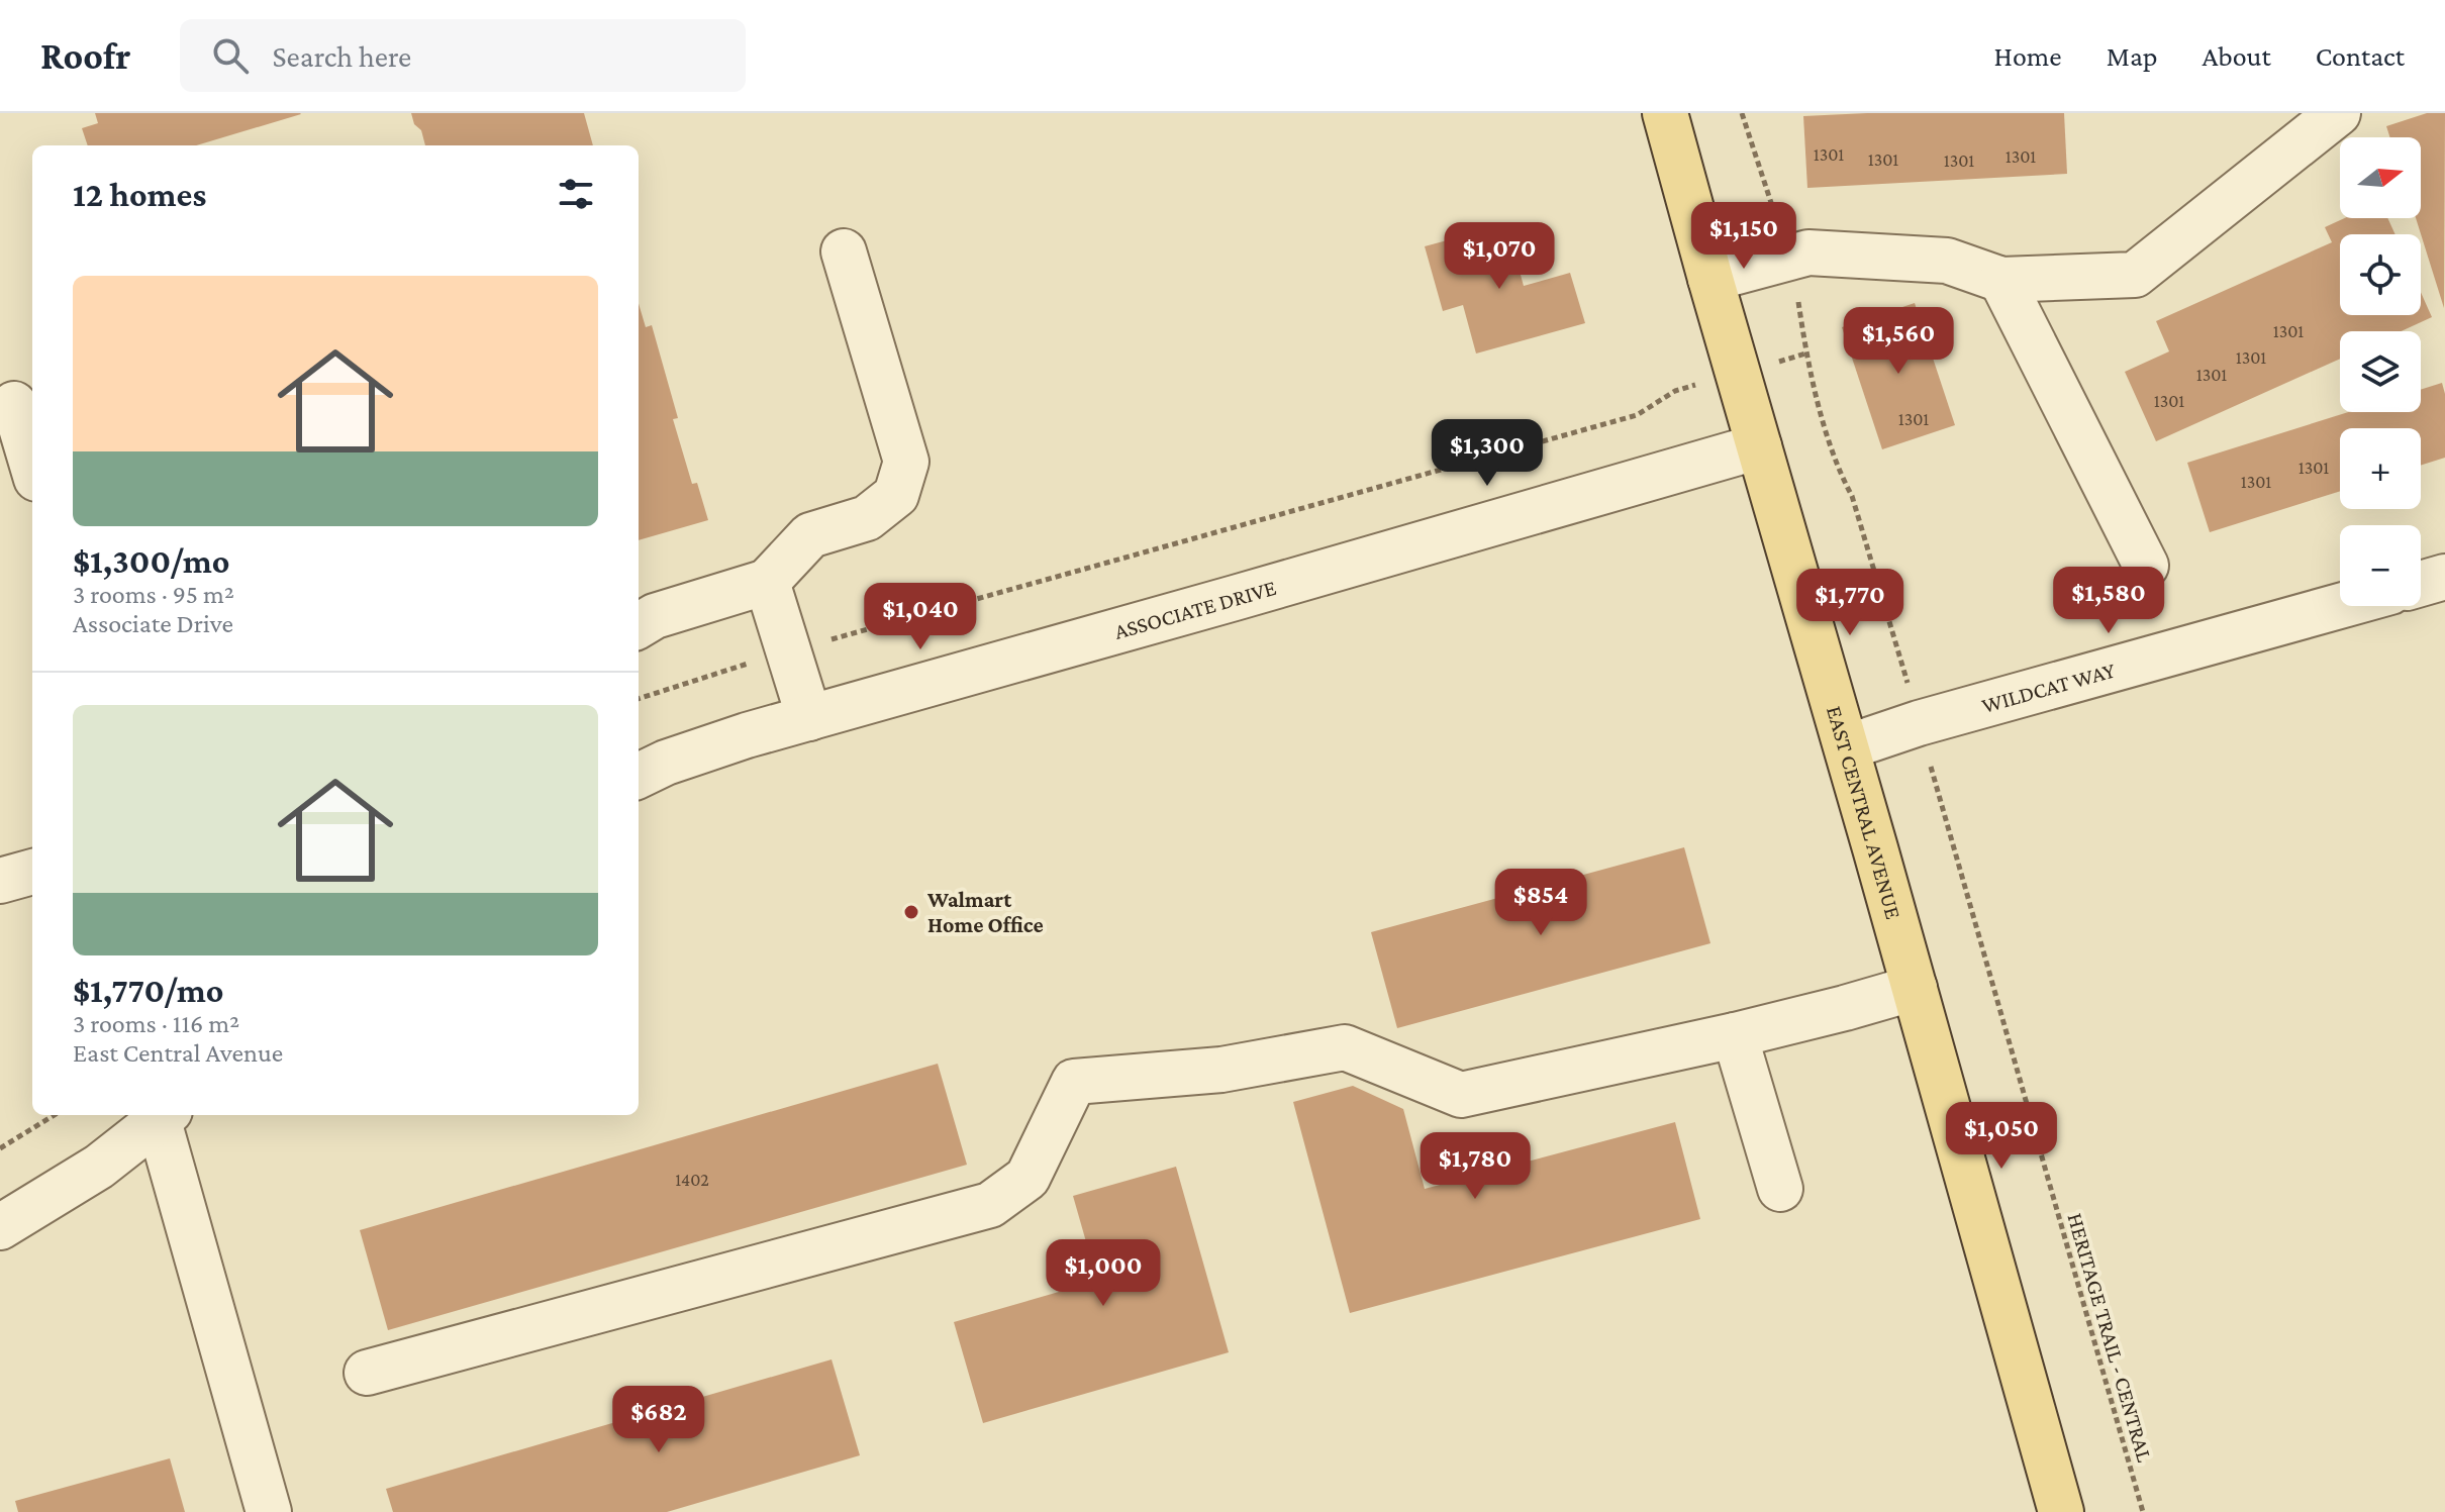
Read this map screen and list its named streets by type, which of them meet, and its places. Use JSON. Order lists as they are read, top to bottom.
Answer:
{
  "streets": {
    "main road": ["EAST CENTRAL AVENUE"],
    "street": ["ASSOCIATE DRIVE", "WILDCAT WAY"],
    "path": ["HERITAGE TRAIL - CENTRAL"]
  },
  "crossings": [
    ["ASSOCIATE DRIVE", "EAST CENTRAL AVENUE"],
    ["WILDCAT WAY", "EAST CENTRAL AVENUE"]
  ],
  "places": ["Walmart Home Office"],
  "house_numbers": [
    "1301",
    "1301",
    "1301",
    "1301",
    "1301",
    "1301",
    "1301",
    "1301",
    "1301",
    "1301",
    "1301",
    "1402"
  ],
  "north": "right",
  "page": {
    "header": "Roofr",
    "search": "Search here",
    "nav": [
      "Home",
      "Map",
      "About",
      "Contact"
    ],
    "map_buttons": ["+", "−"],
    "heading": "12 homes",
    "price": [
      "$1,150",
      "$1,070",
      "$1,560",
      "$1,300",
      "$1,580",
      "$1,770",
      "$1,040",
      "$854",
      "$1,050",
      "$1,780",
      "$1,000",
      "$682"
    ],
    "list": [
      {
        "name": "$1,300/mo",
        "note": "3 rooms · 95 m² · Associate Drive"
      },
      {
        "name": "$1,770/mo",
        "note": "3 rooms · 116 m² · East Central Avenue"
      }
    ]
  }
}
